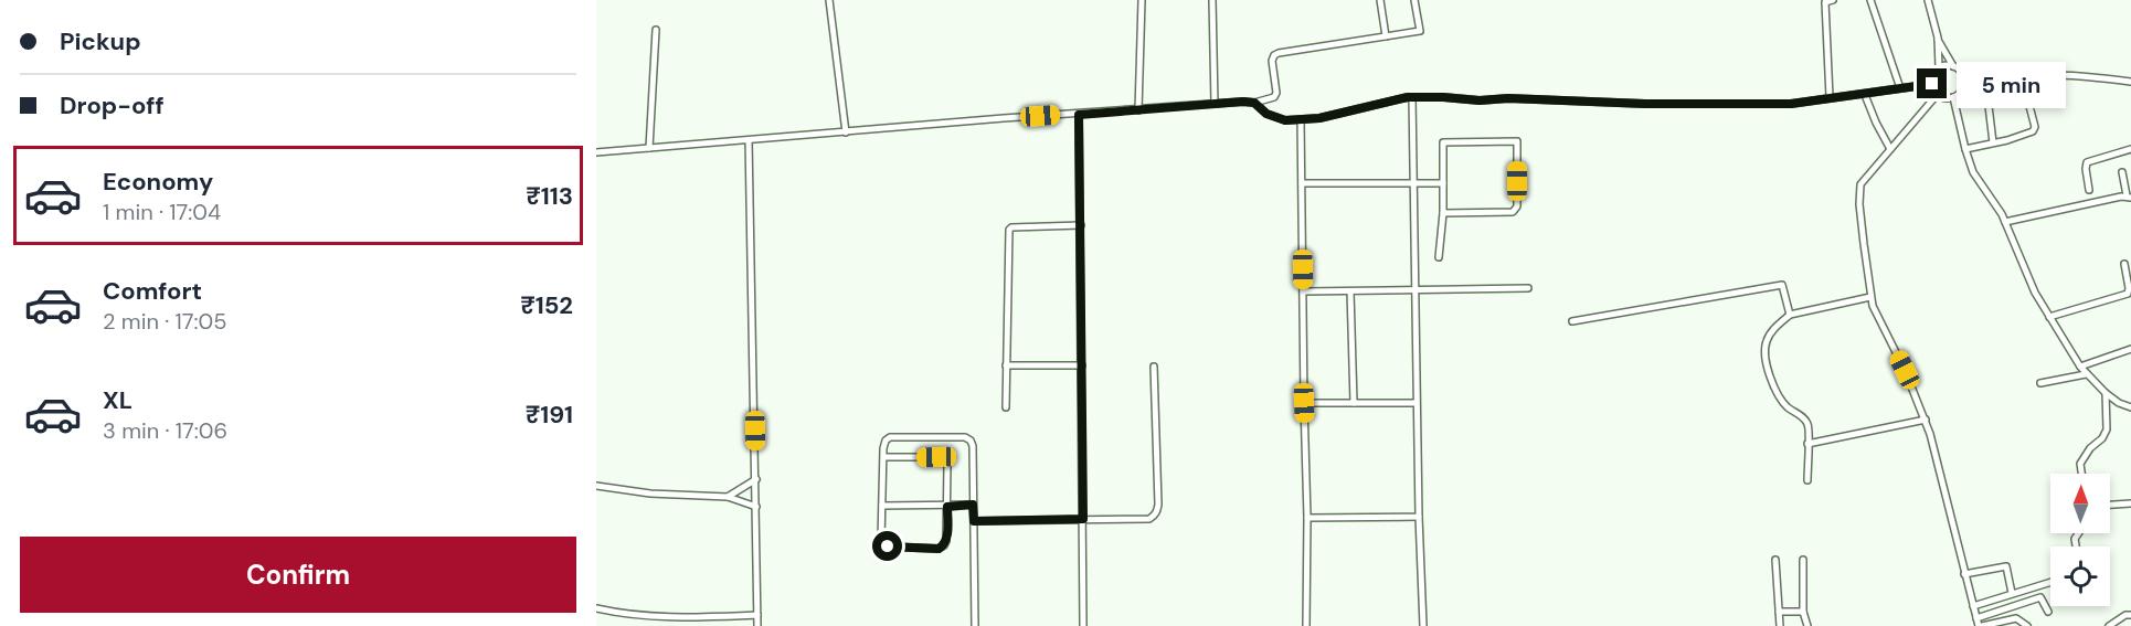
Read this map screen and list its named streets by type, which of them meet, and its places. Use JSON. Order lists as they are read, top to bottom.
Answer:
{
  "north": "top",
  "page": {
    "banner": ["Pickup", "Drop-off"],
    "bubble": "5 min",
    "list": [
      {
        "name": "Economy",
        "note": "1 min · 17:04",
        "value": "₹113"
      },
      {
        "name": "Comfort",
        "note": "2 min · 17:05",
        "value": "₹152"
      },
      {
        "name": "XL",
        "note": "3 min · 17:06",
        "value": "₹191"
      }
    ],
    "buttons": "Confirm"
  }
}
